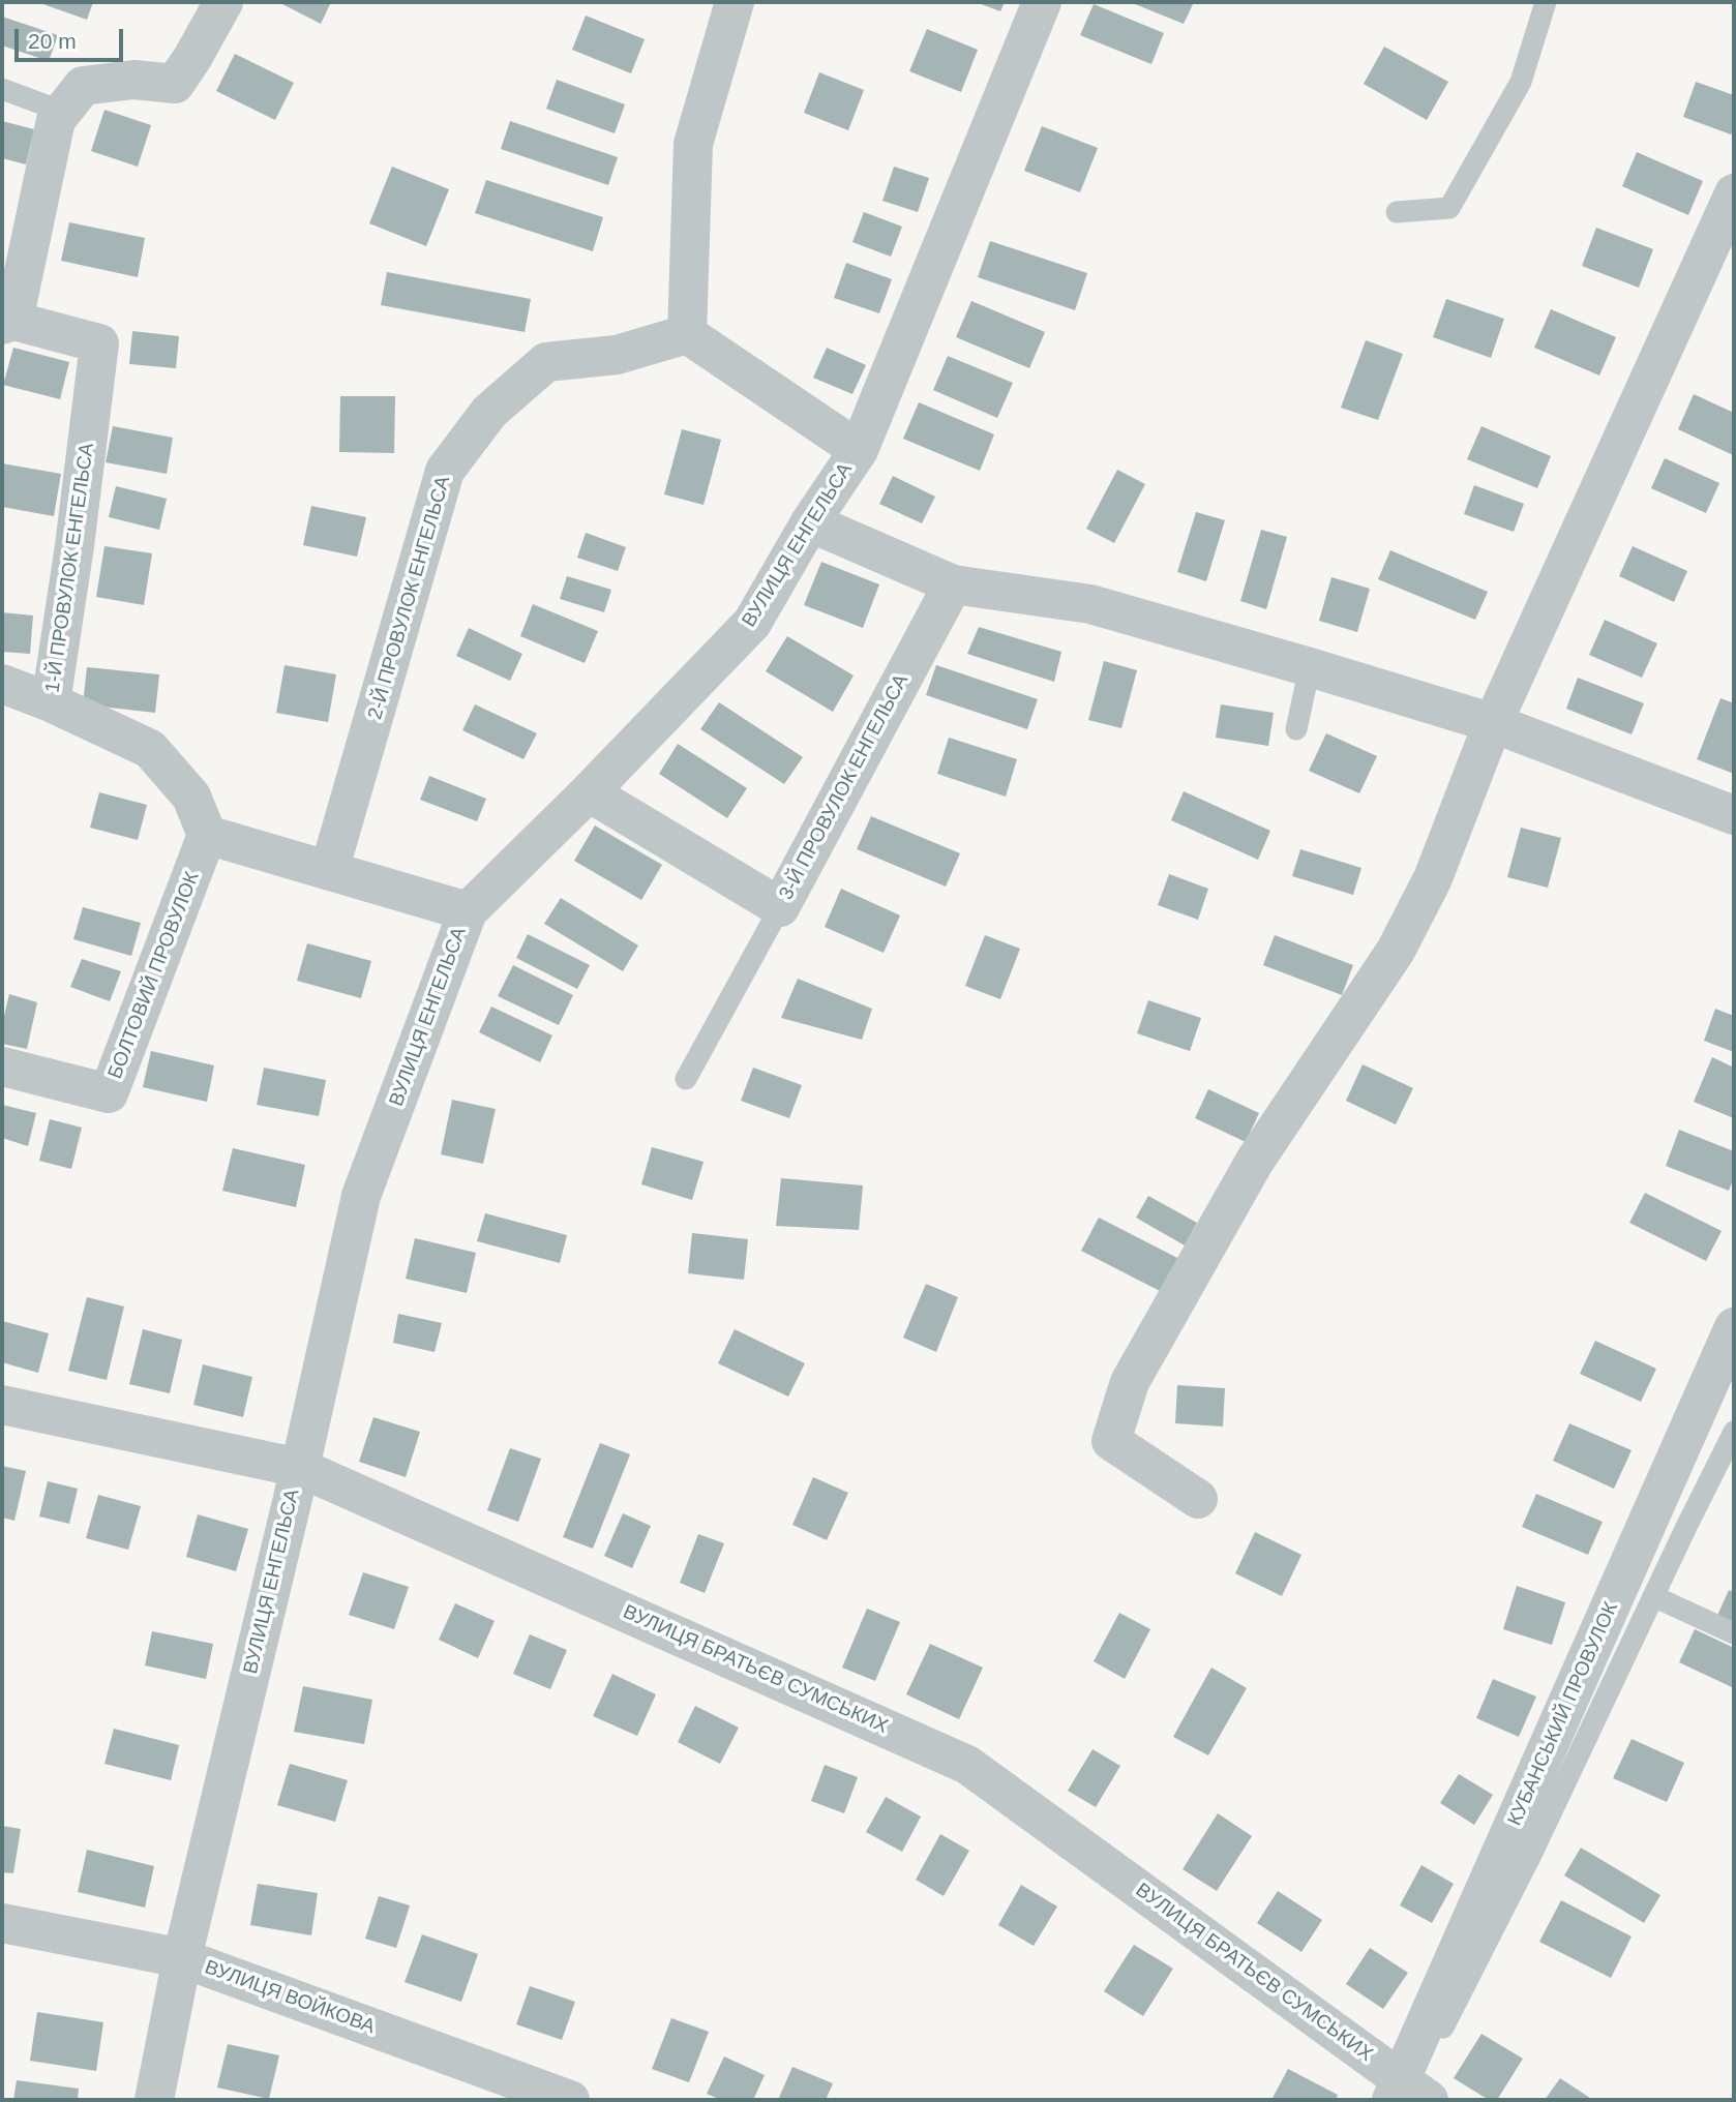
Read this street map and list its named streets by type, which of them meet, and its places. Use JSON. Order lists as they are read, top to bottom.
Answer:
{
  "streets": {
    "street": [
      "ВУЛИЦЯ ЕНГЕЛЬСА",
      "1-Й ПРОВУЛОК ЕНГЕЛЬСА",
      "2-Й ПРОВУЛОК ЕНГЕЛЬСА",
      "3-Й ПРОВУЛОК ЕНГЕЛЬСА",
      "БОЛТОВИЙ ПРОВУЛОК",
      "ВУЛИЦЯ БРАТЬЄВ СУМСЬКИХ",
      "КУБАНСЬКИЙ ПРОВУЛОК",
      "ВУЛИЦЯ ВОЙКОВА"
    ]
  },
  "crossings": [
    ["ВУЛИЦЯ ЕНГЕЛЬСА", "3-Й ПРОВУЛОК ЕНГЕЛЬСА"],
    ["ВУЛИЦЯ ЕНГЕЛЬСА", "ВУЛИЦЯ БРАТЬЄВ СУМСЬКИХ"],
    ["ВУЛИЦЯ ЕНГЕЛЬСА", "ВУЛИЦЯ ВОЙКОВА"],
    ["1-Й ПРОВУЛОК ЕНГЕЛЬСА", "БОЛТОВИЙ ПРОВУЛОК"],
    ["ВУЛИЦЯ БРАТЬЄВ СУМСЬКИХ", "КУБАНСЬКИЙ ПРОВУЛОК"]
  ],
  "scale_bar": "20 m"
}
